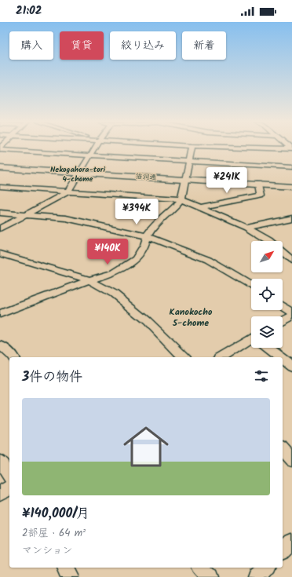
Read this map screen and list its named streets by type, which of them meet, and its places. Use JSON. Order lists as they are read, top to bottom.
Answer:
{
  "streets": {
    "street": ["猫洞通"]
  },
  "districts": ["Nekogahora-tori 4-chome", "Kanokocho 5-chome"],
  "north": "top right",
  "page": {
    "status": "21:02",
    "chip": [
      "購入",
      "賃貸",
      "絞り込み",
      "新着"
    ],
    "price": ["¥241K", "¥394K", "¥140K"],
    "heading": "3件の物件",
    "list": [
      {
        "name": "¥140,000/月",
        "note": "2部屋 · 64 m² · マンション"
      }
    ]
  }
}
